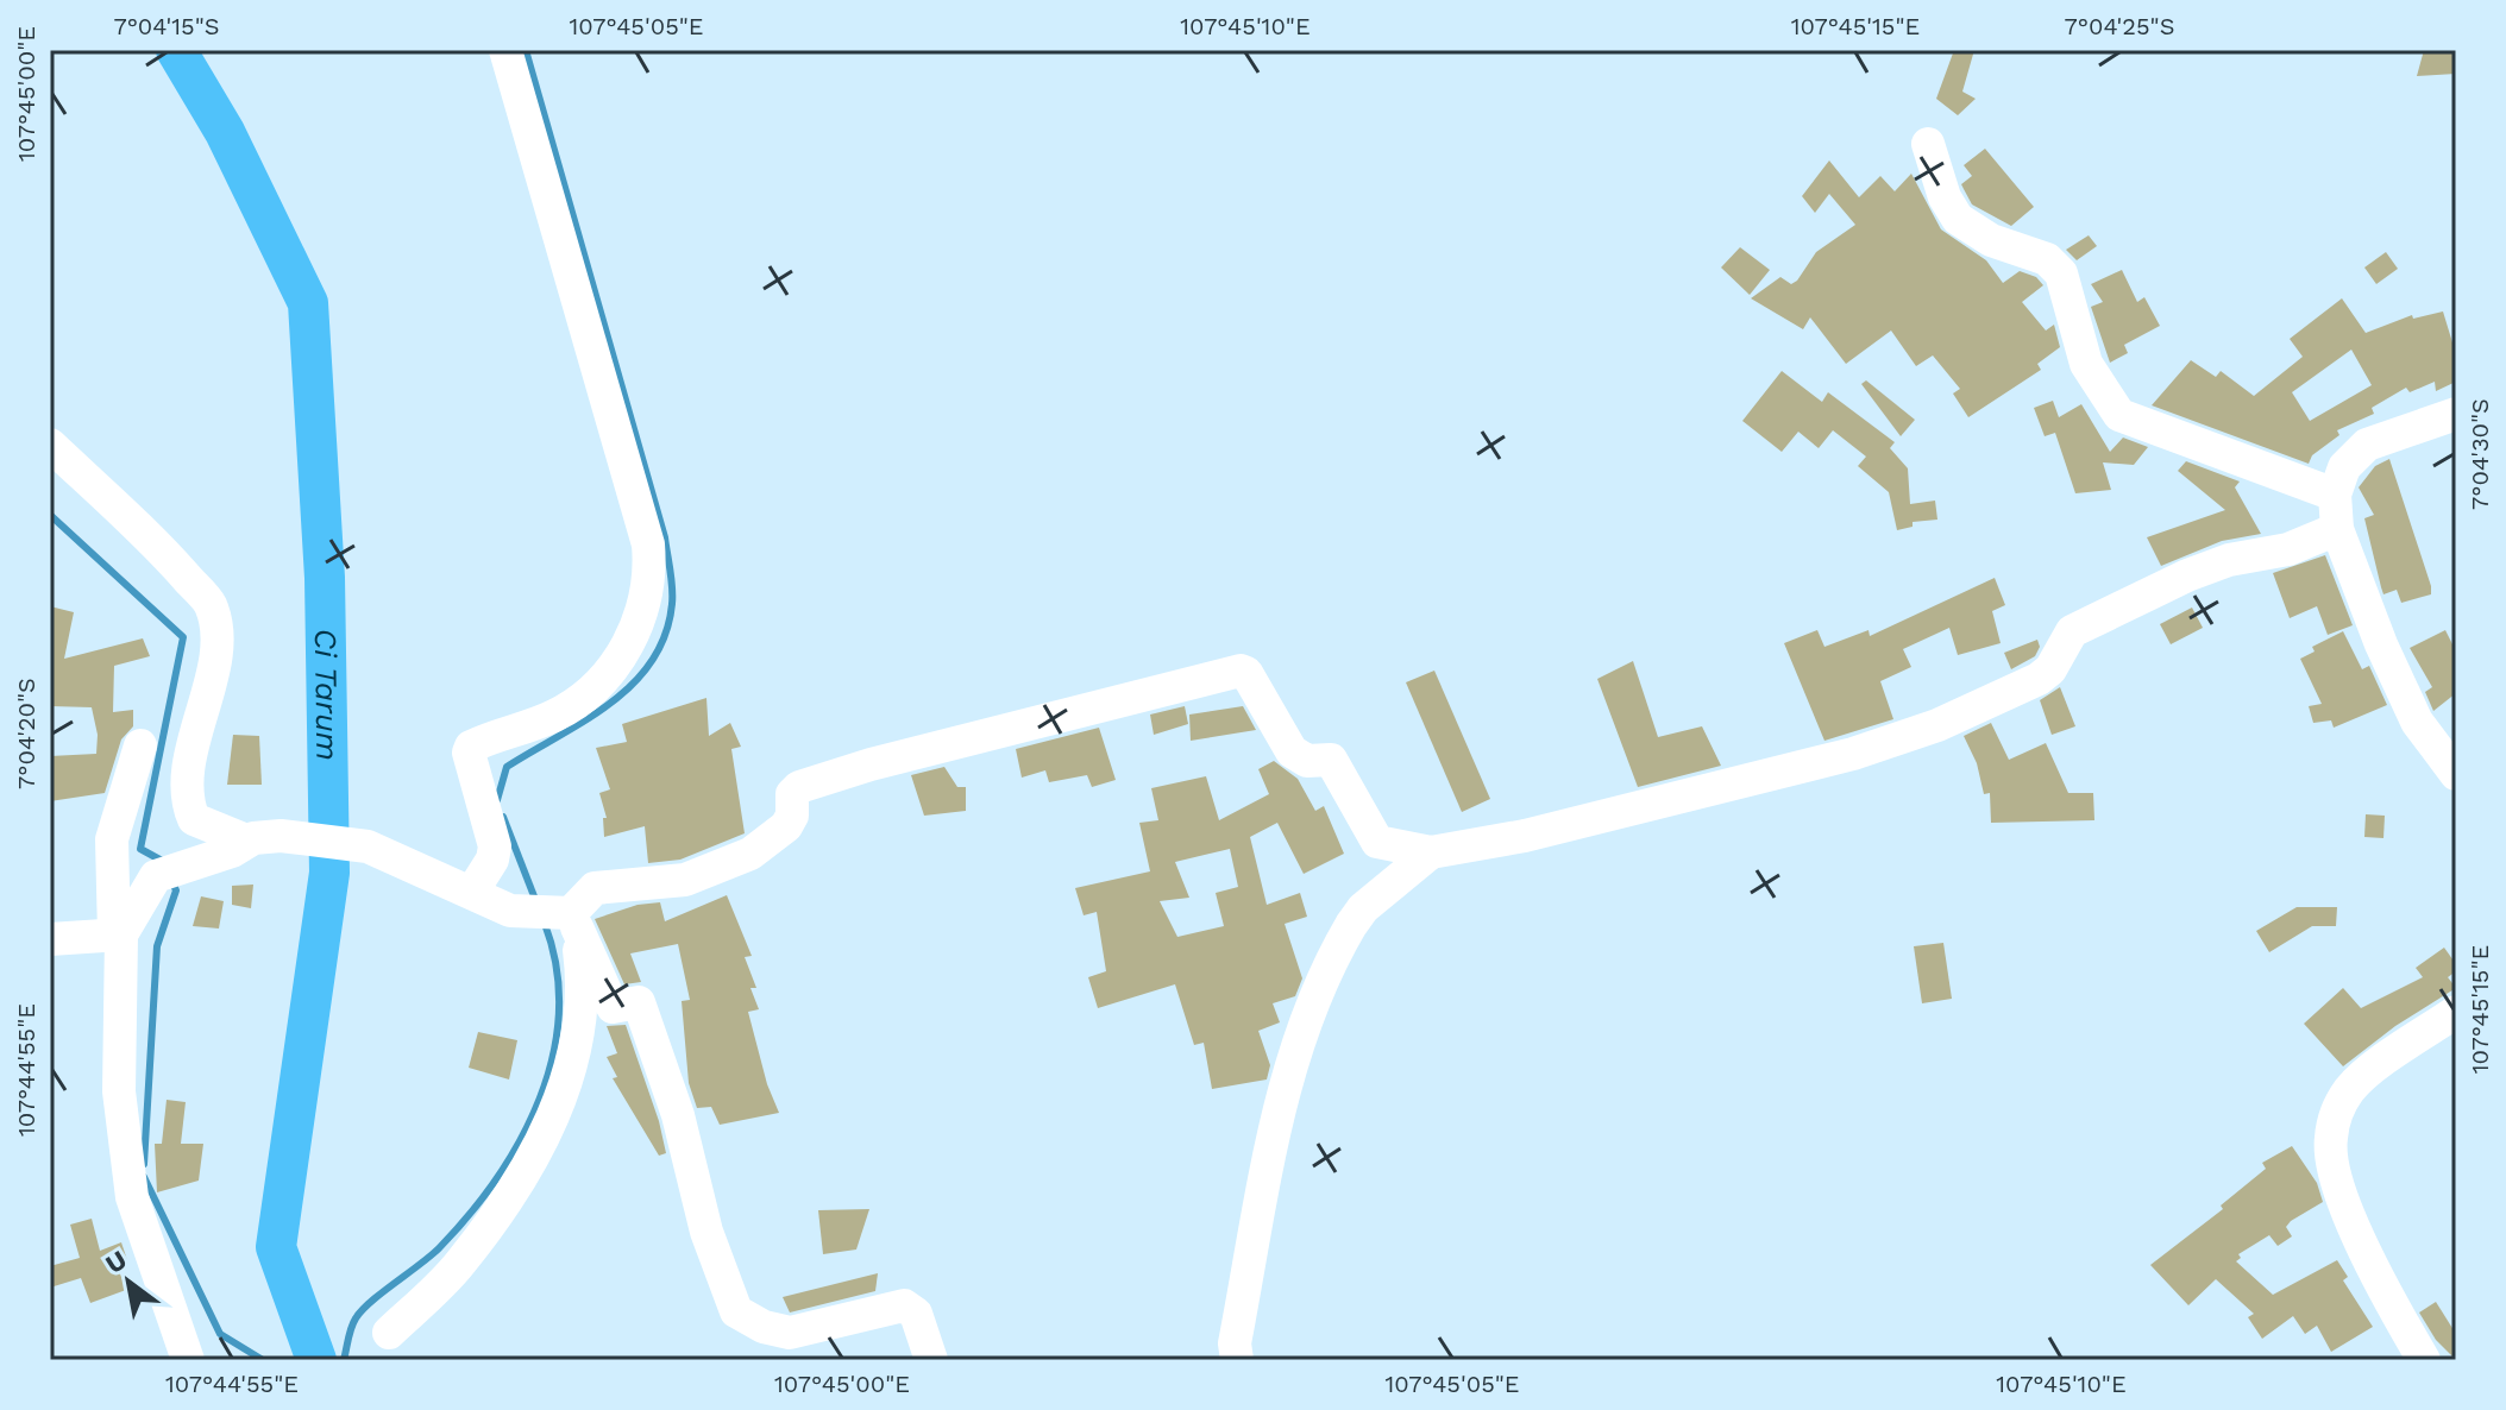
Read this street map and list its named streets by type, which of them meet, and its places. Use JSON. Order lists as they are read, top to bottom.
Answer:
{
  "water": ["Ci Tarum"],
  "north": "top left",
  "coordinates": [
    "7°04'15\"S",
    "107°45'05\"E",
    "107°45'10\"E",
    "107°45'15\"E",
    "7°04'25\"S",
    "107°45'00\"E",
    "7°04'30\"S",
    "7°04'20\"S",
    "107°44'55\"E"
  ]
}
